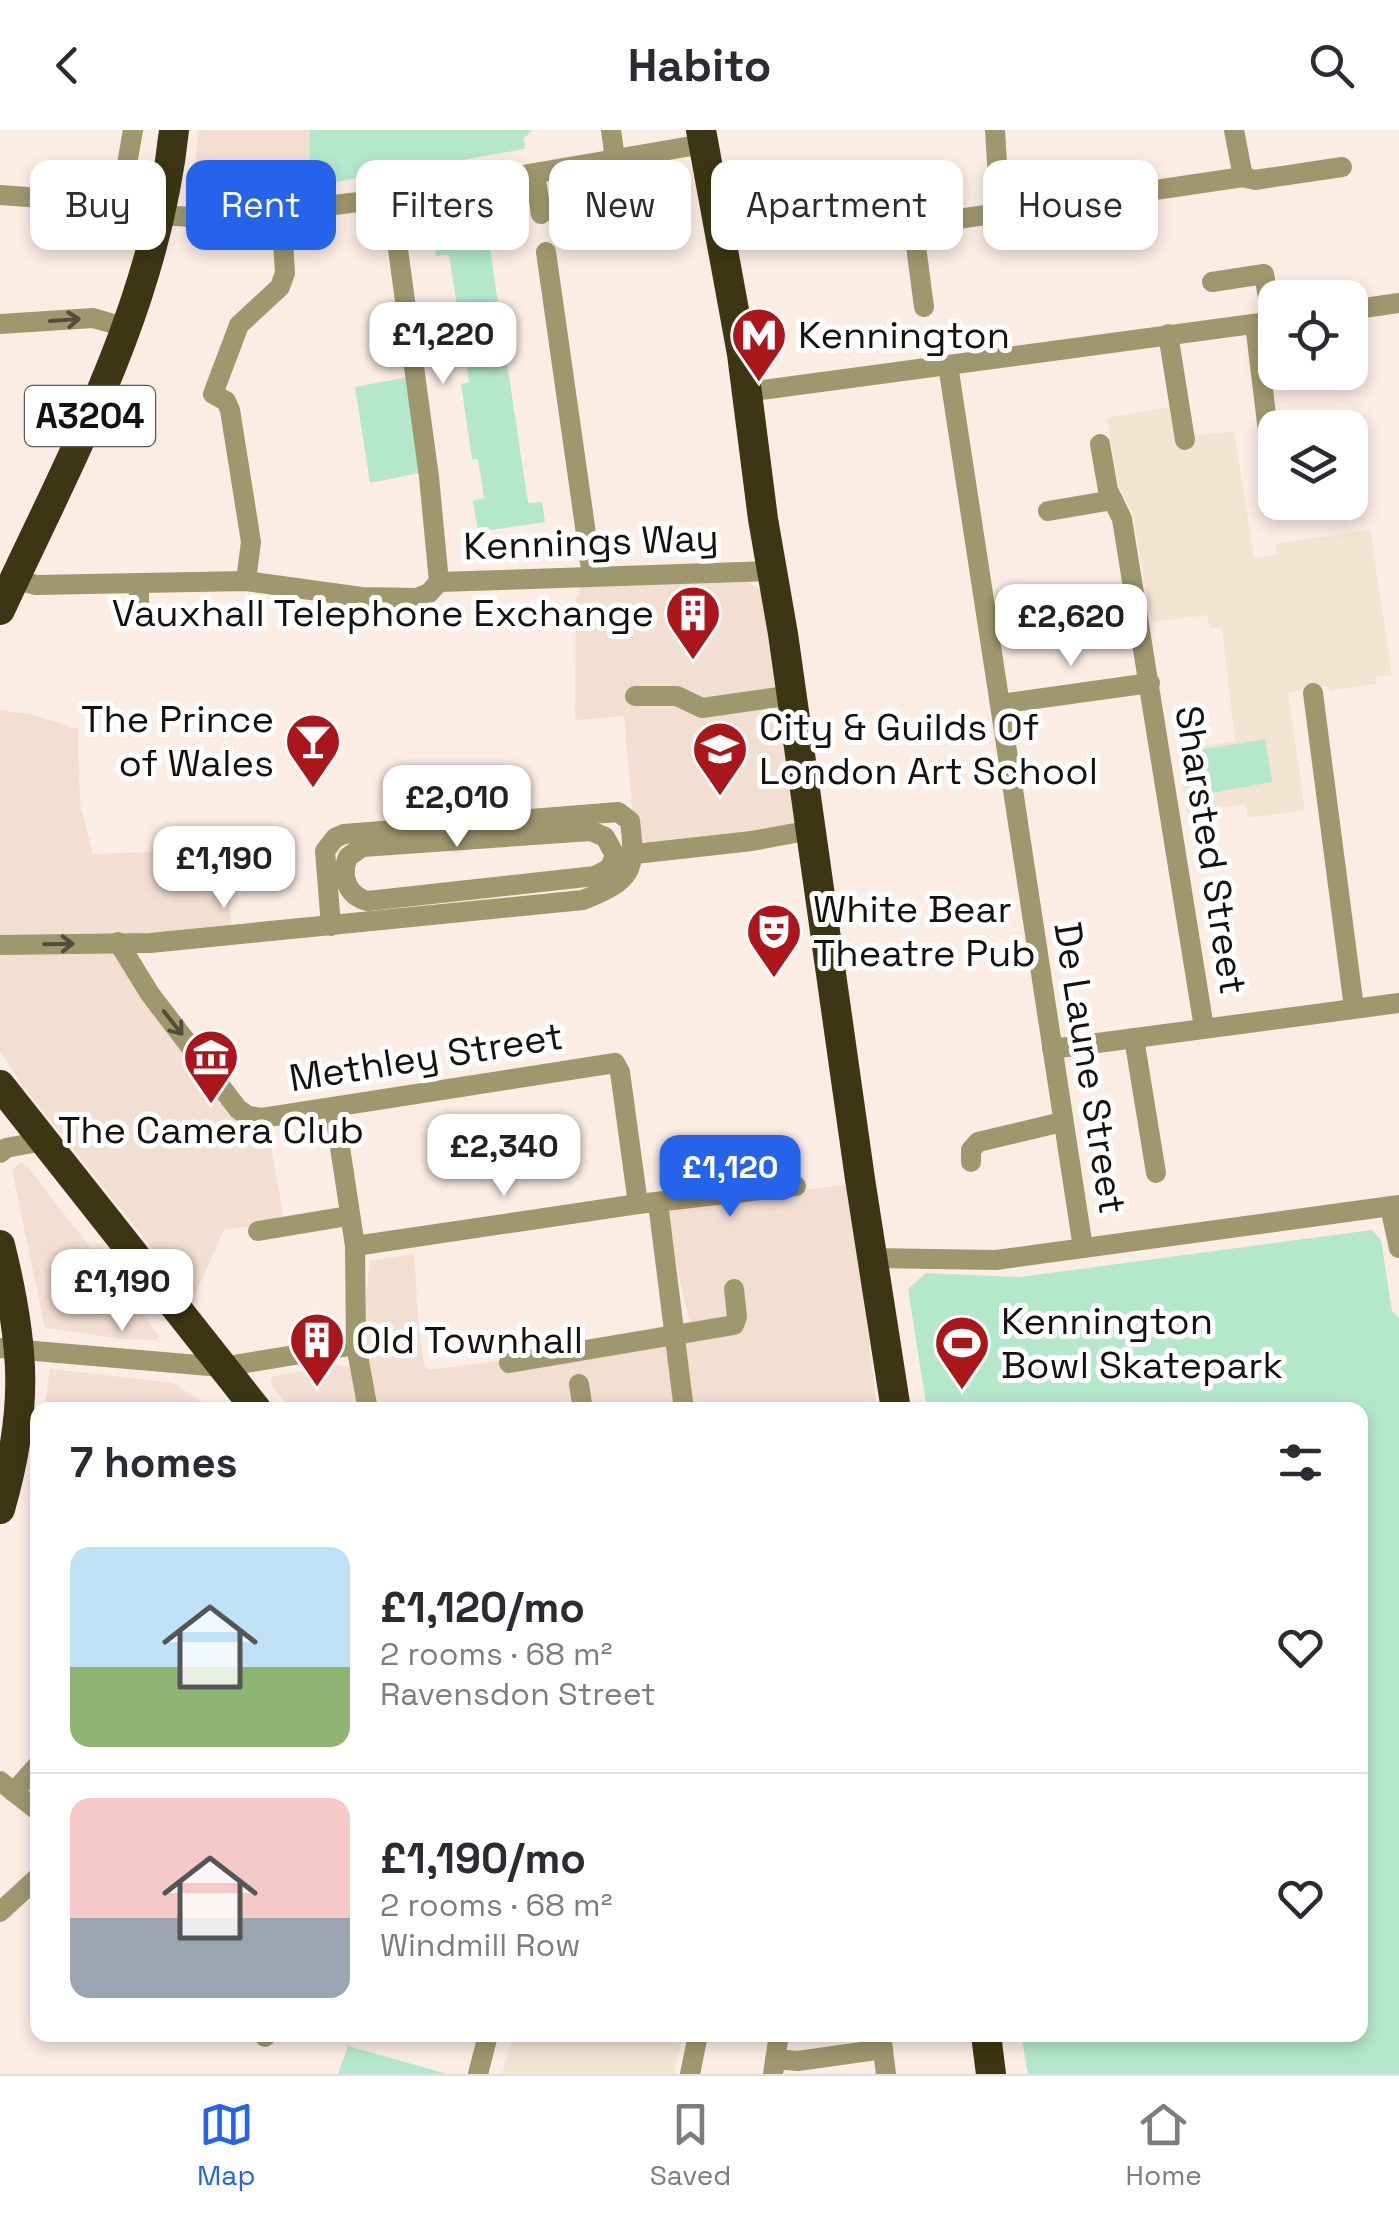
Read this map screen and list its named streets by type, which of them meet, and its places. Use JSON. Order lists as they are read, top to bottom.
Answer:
{
  "streets": {
    "highway": ["A3204"],
    "street": [
      "Kennings Way",
      "Sharsted Street",
      "Methley Street",
      "De Laune Street"
    ]
  },
  "crossings": [
    ["Sharsted Street", "De Laune Street"]
  ],
  "places": {
    "metro station": ["Kennington"],
    "building": ["Vauxhall Telephone Exchange", "Old Townhall"],
    "bar": ["The Prince of Wales"],
    "school or university": ["City & Guilds Of London Art School"],
    "theatre": ["White Bear Theatre Pub"],
    "museum": ["The Camera Club"],
    "sports": ["Kennington Bowl Skatepark"]
  },
  "page": {
    "header": "Habito",
    "chip": [
      "Buy",
      "Rent",
      "Filters",
      "New",
      "Apartment",
      "House"
    ],
    "price": [
      "£1,220",
      "£2,620",
      "£2,010",
      "£1,190",
      "£2,340",
      "£1,120",
      "£1,190"
    ],
    "heading": "7 homes",
    "list": [
      {
        "name": "£1,120/mo",
        "note": "2 rooms · 68 m² · Ravensdon Street"
      },
      {
        "name": "£1,190/mo",
        "note": "2 rooms · 68 m² · Windmill Row"
      }
    ],
    "tabs": ["Map", "Saved", "Home"]
  }
}
